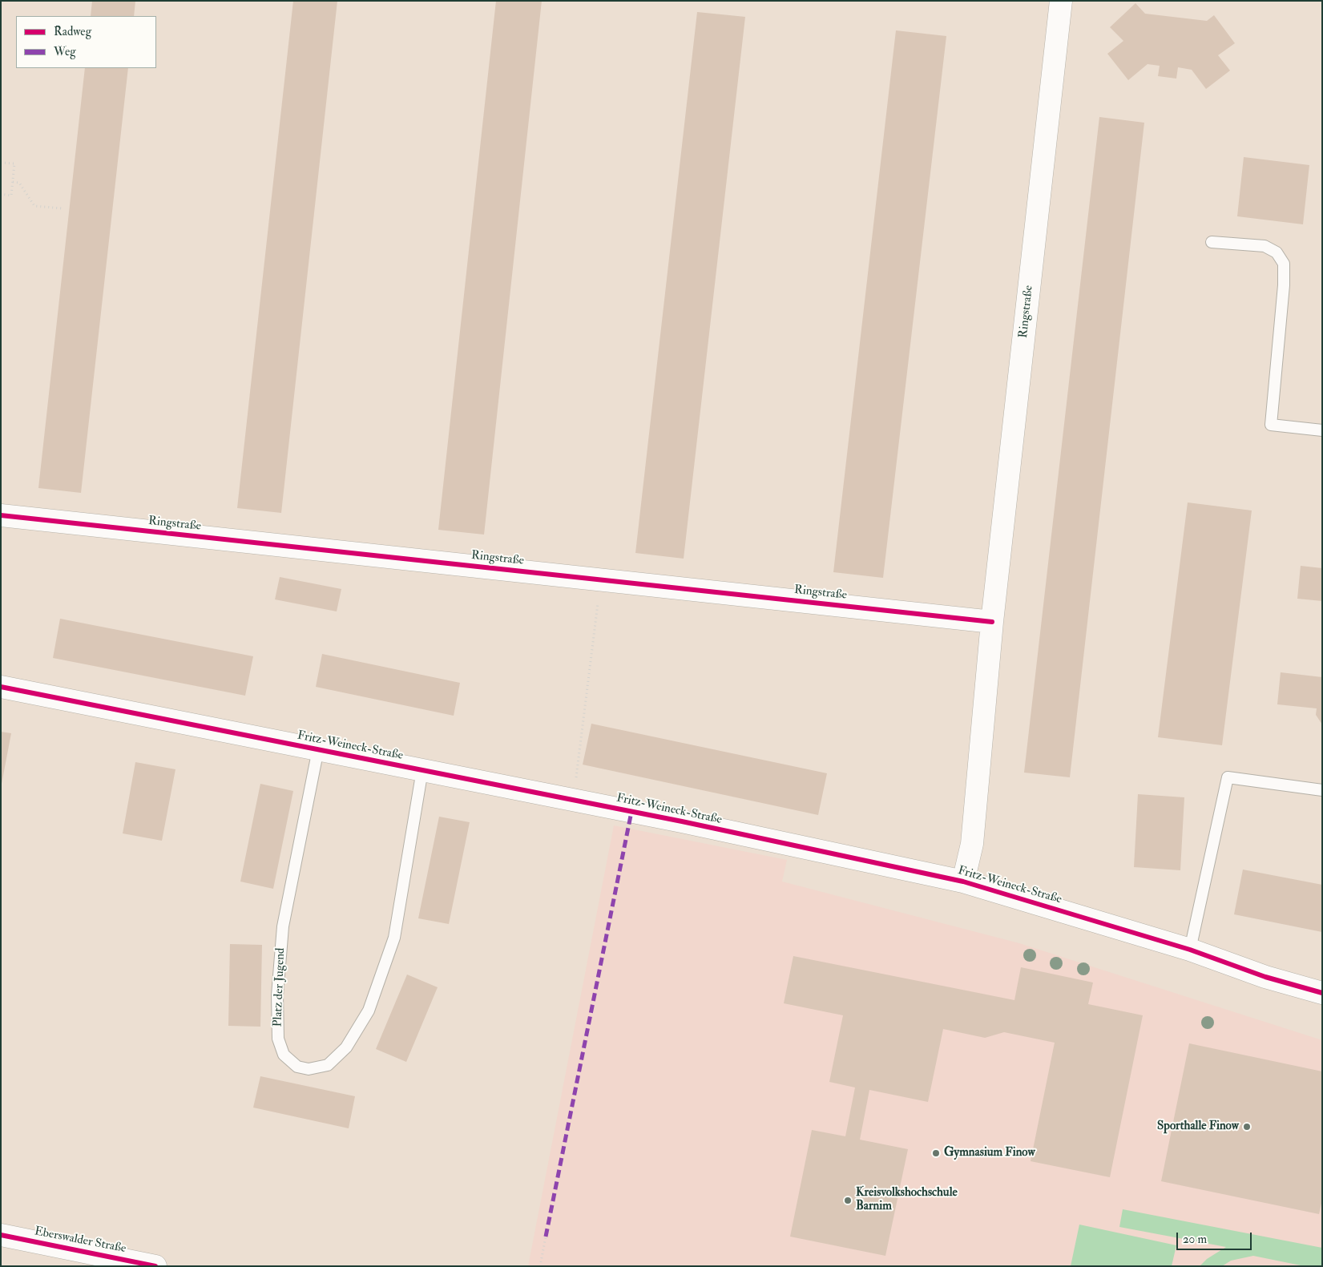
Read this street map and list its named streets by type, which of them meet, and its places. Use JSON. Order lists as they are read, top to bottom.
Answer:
{
  "streets": {
    "street": ["Ringstraße", "Fritz-Weineck-Straße", "Eberswalder Straße"],
    "lane": ["Platz der Jugend"]
  },
  "crossings": [
    ["Ringstraße", "Fritz-Weineck-Straße"],
    ["Fritz-Weineck-Straße", "Platz der Jugend"]
  ],
  "places": ["Sporthalle Finow", "Gymnasium Finow", "Kreisvolkshochschule Barnim"],
  "legend": ["Radweg", "Weg"],
  "scale_bar": "20 m"
}
